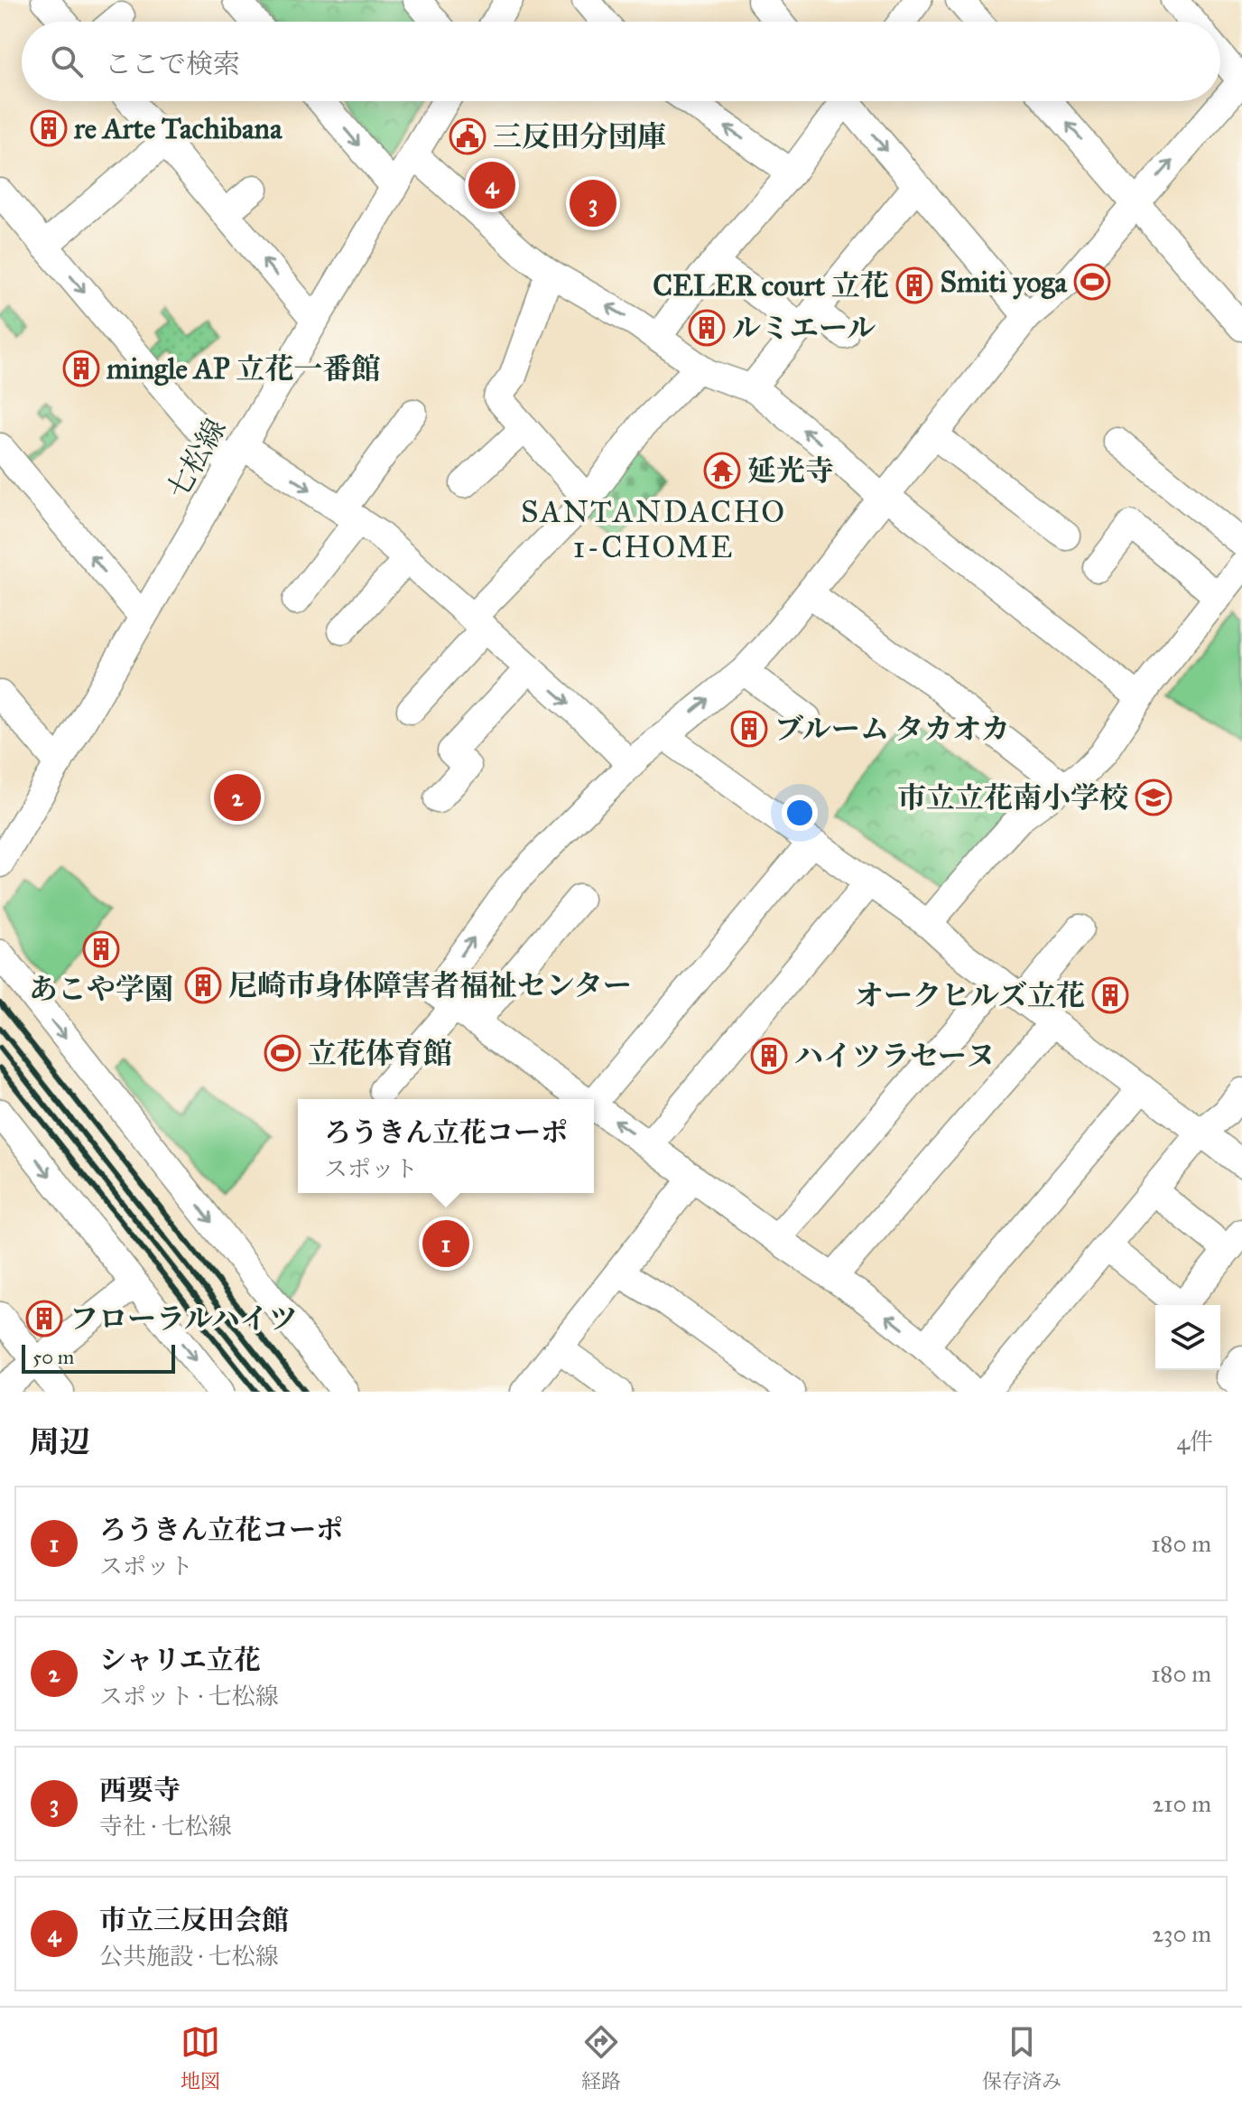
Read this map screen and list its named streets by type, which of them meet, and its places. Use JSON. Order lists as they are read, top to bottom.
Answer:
{
  "streets": {
    "street": ["七松線"]
  },
  "districts": ["SANTANDACHO 1-CHOME"],
  "places": {
    "building": [
      "re Arte Tachibana",
      "CELER court 立花",
      "ルミエール",
      "mingle AP 立花一番館",
      "ブルーム タカオカ",
      "あこや学園",
      "尼崎市身体障害者福祉センター",
      "オークヒルズ立花",
      "ハイツラセーヌ",
      "フローラルハイツ"
    ],
    "public building": ["三反田分団庫"],
    "sports": ["Smiti yoga", "立花体育館"],
    "temple": ["延光寺"],
    "school or university": ["市立立花南小学校"]
  },
  "scale_bar": "50 m",
  "page": {
    "search": "ここで検索",
    "pins": [
      "4",
      "3",
      "2",
      "1"
    ],
    "popup": ["ろうきん立花コーポ", "スポット"],
    "scale": "50 m",
    "heading": ["周辺", "4件"],
    "list": [
      {
        "mark": "1",
        "name": "ろうきん立花コーポ",
        "note": "スポット",
        "value": "180 m"
      },
      {
        "mark": "2",
        "name": "シャリエ立花",
        "note": "スポット · 七松線",
        "value": "180 m"
      },
      {
        "mark": "3",
        "name": "西要寺",
        "note": "寺社 · 七松線",
        "value": "210 m"
      },
      {
        "mark": "4",
        "name": "市立三反田会館",
        "note": "公共施設 · 七松線",
        "value": "230 m"
      }
    ],
    "nav": ["地図", "経路", "保存済み"]
  }
}
